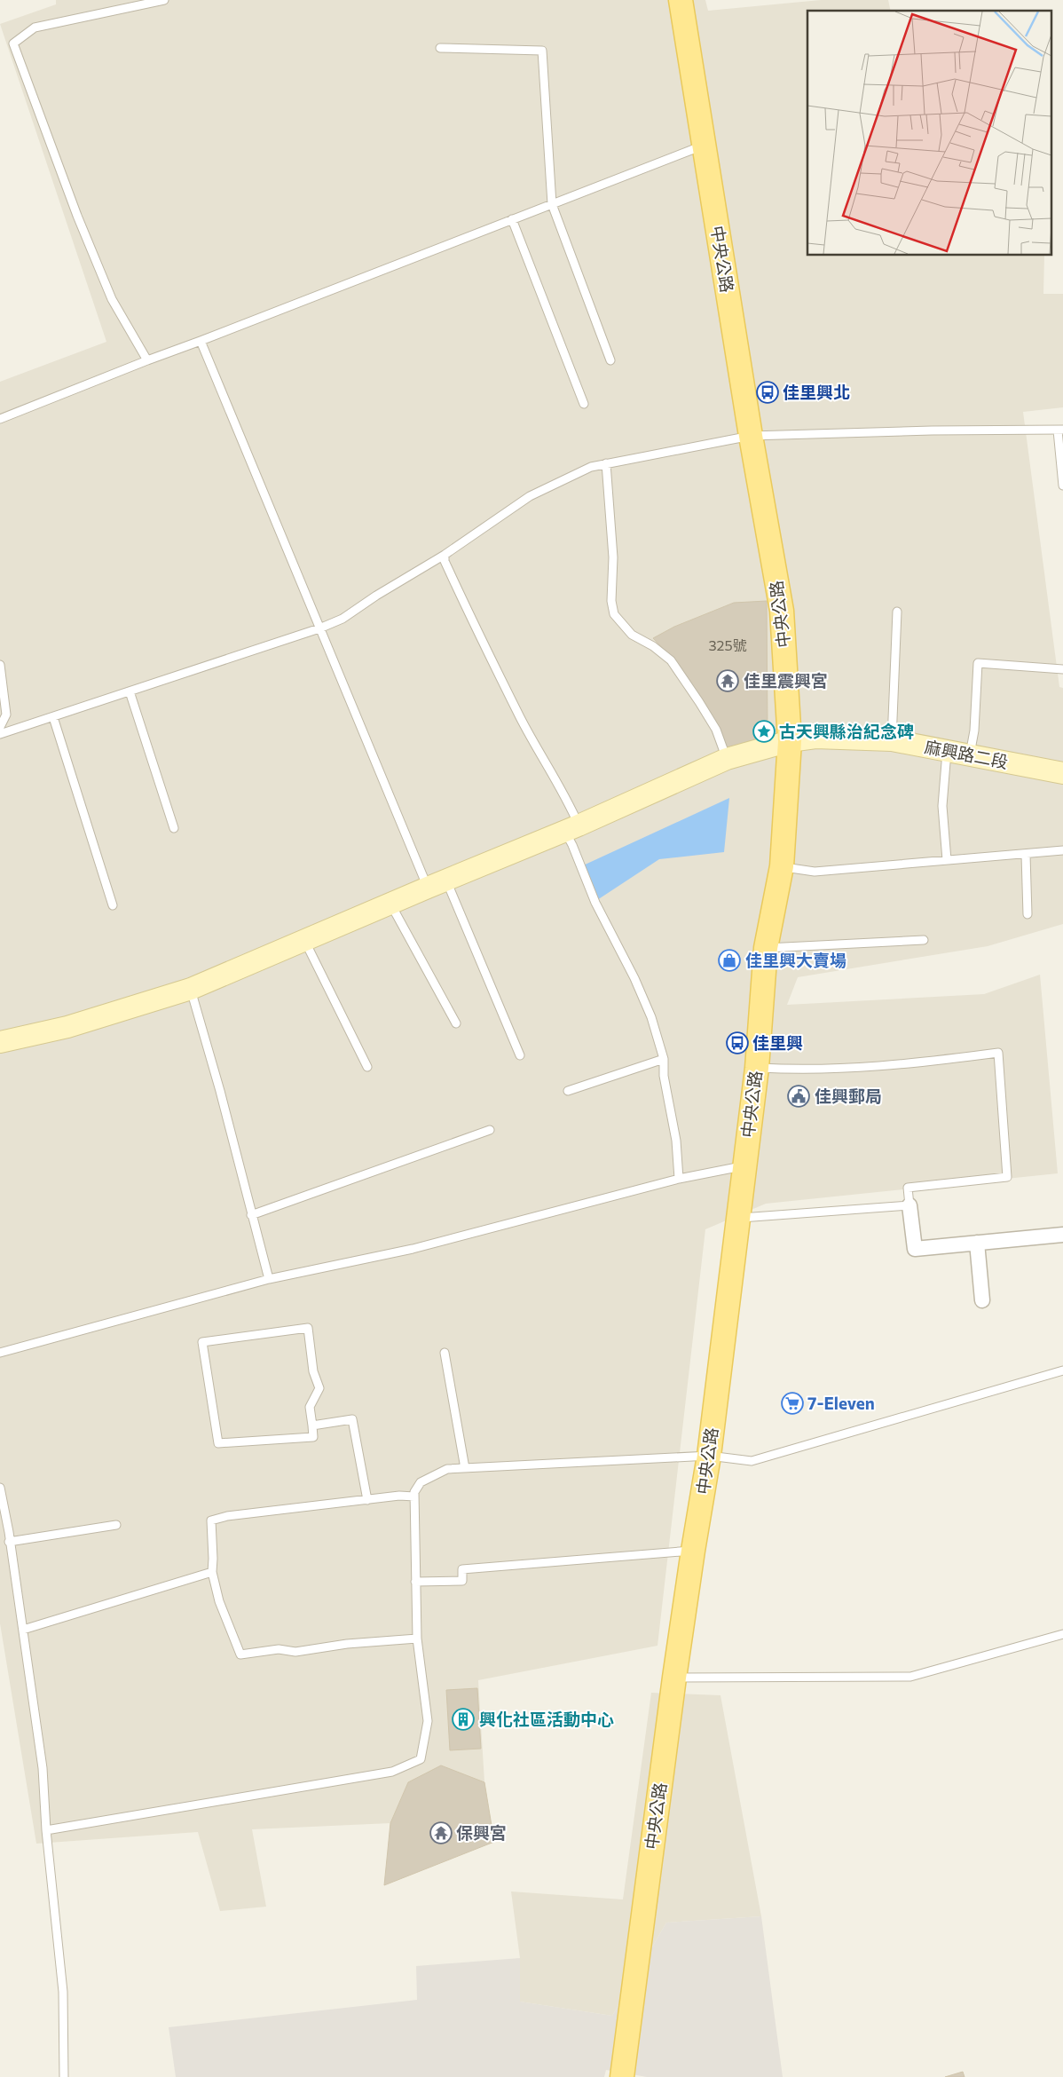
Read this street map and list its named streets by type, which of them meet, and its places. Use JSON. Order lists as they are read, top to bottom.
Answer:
{
  "streets": {
    "main road": ["中央公路"],
    "street": ["麻興路二段"]
  },
  "crossings": [
    ["中央公路", "麻興路二段"]
  ],
  "places": {
    "bus stop": ["佳里興北", "佳里興"],
    "temple": ["佳里震興宮", "保興宮"],
    "place": ["古天興縣治紀念碑"],
    "shop": ["佳里興大賣場"],
    "public building": ["佳興郵局"],
    "supermarket": ["7-Eleven"],
    "building": ["興化社區活動中心"]
  },
  "house_numbers": ["325號"]
}
